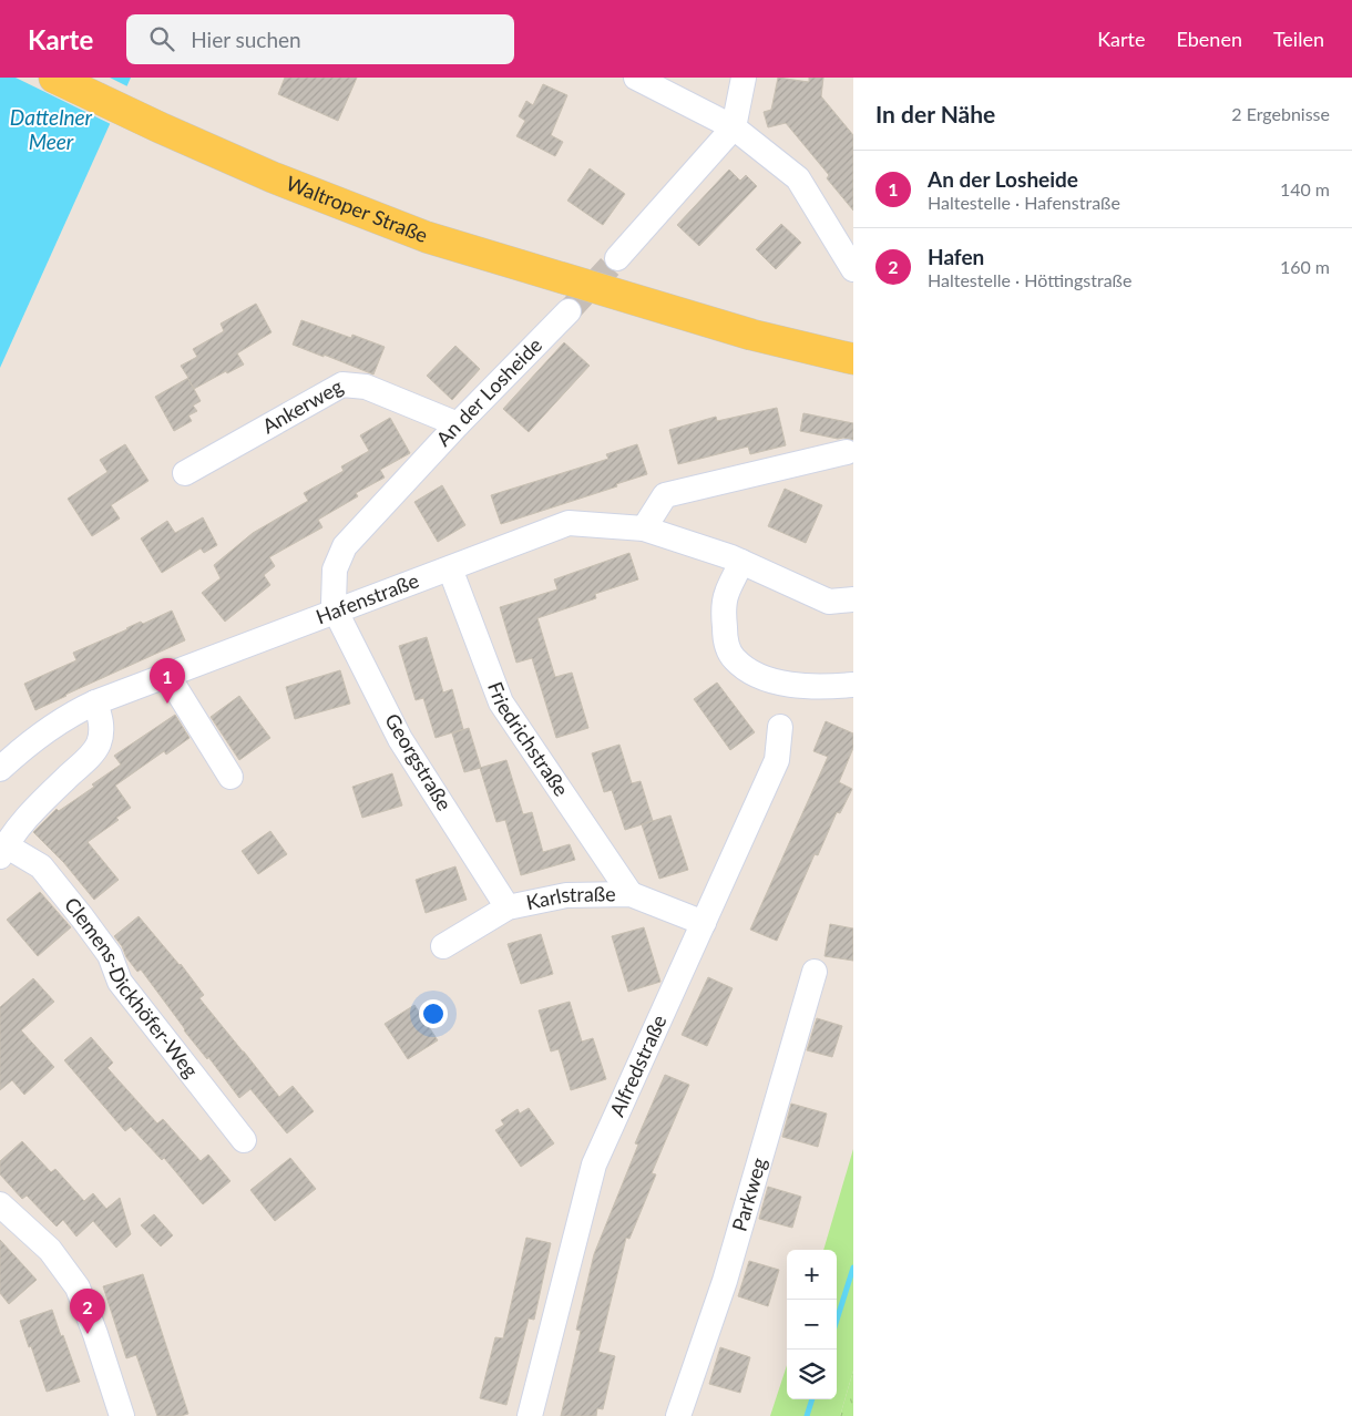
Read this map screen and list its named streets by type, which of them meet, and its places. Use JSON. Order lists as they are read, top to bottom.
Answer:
{
  "streets": {
    "main road": ["Waltroper Straße"],
    "street": [
      "An der Losheide",
      "Ankerweg",
      "Hafenstraße",
      "Friedrichstraße",
      "Georgstraße",
      "Karlstraße",
      "Clemens-Dickhöfer-Weg",
      "Alfredstraße",
      "Parkweg"
    ]
  },
  "crossings": [
    ["An der Losheide", "Ankerweg"],
    ["An der Losheide", "Hafenstraße"],
    ["An der Losheide", "Georgstraße"],
    ["Hafenstraße", "Friedrichstraße"],
    ["Hafenstraße", "Georgstraße"],
    ["Friedrichstraße", "Karlstraße"],
    ["Georgstraße", "Karlstraße"],
    ["Karlstraße", "Alfredstraße"]
  ],
  "water": ["Dattelner Meer"],
  "page": {
    "header": "Karte",
    "search": "Hier suchen",
    "nav": ["Karte", "Ebenen", "Teilen"],
    "heading": ["In der Nähe", "2 Ergebnisse"],
    "list": [
      {
        "mark": "1",
        "name": "An der Losheide",
        "note": "Haltestelle · Hafenstraße",
        "value": "140 m"
      },
      {
        "mark": "2",
        "name": "Hafen",
        "note": "Haltestelle · Höttingstraße",
        "value": "160 m"
      }
    ],
    "pins": ["1", "2"],
    "map_buttons": ["+", "−"]
  }
}
